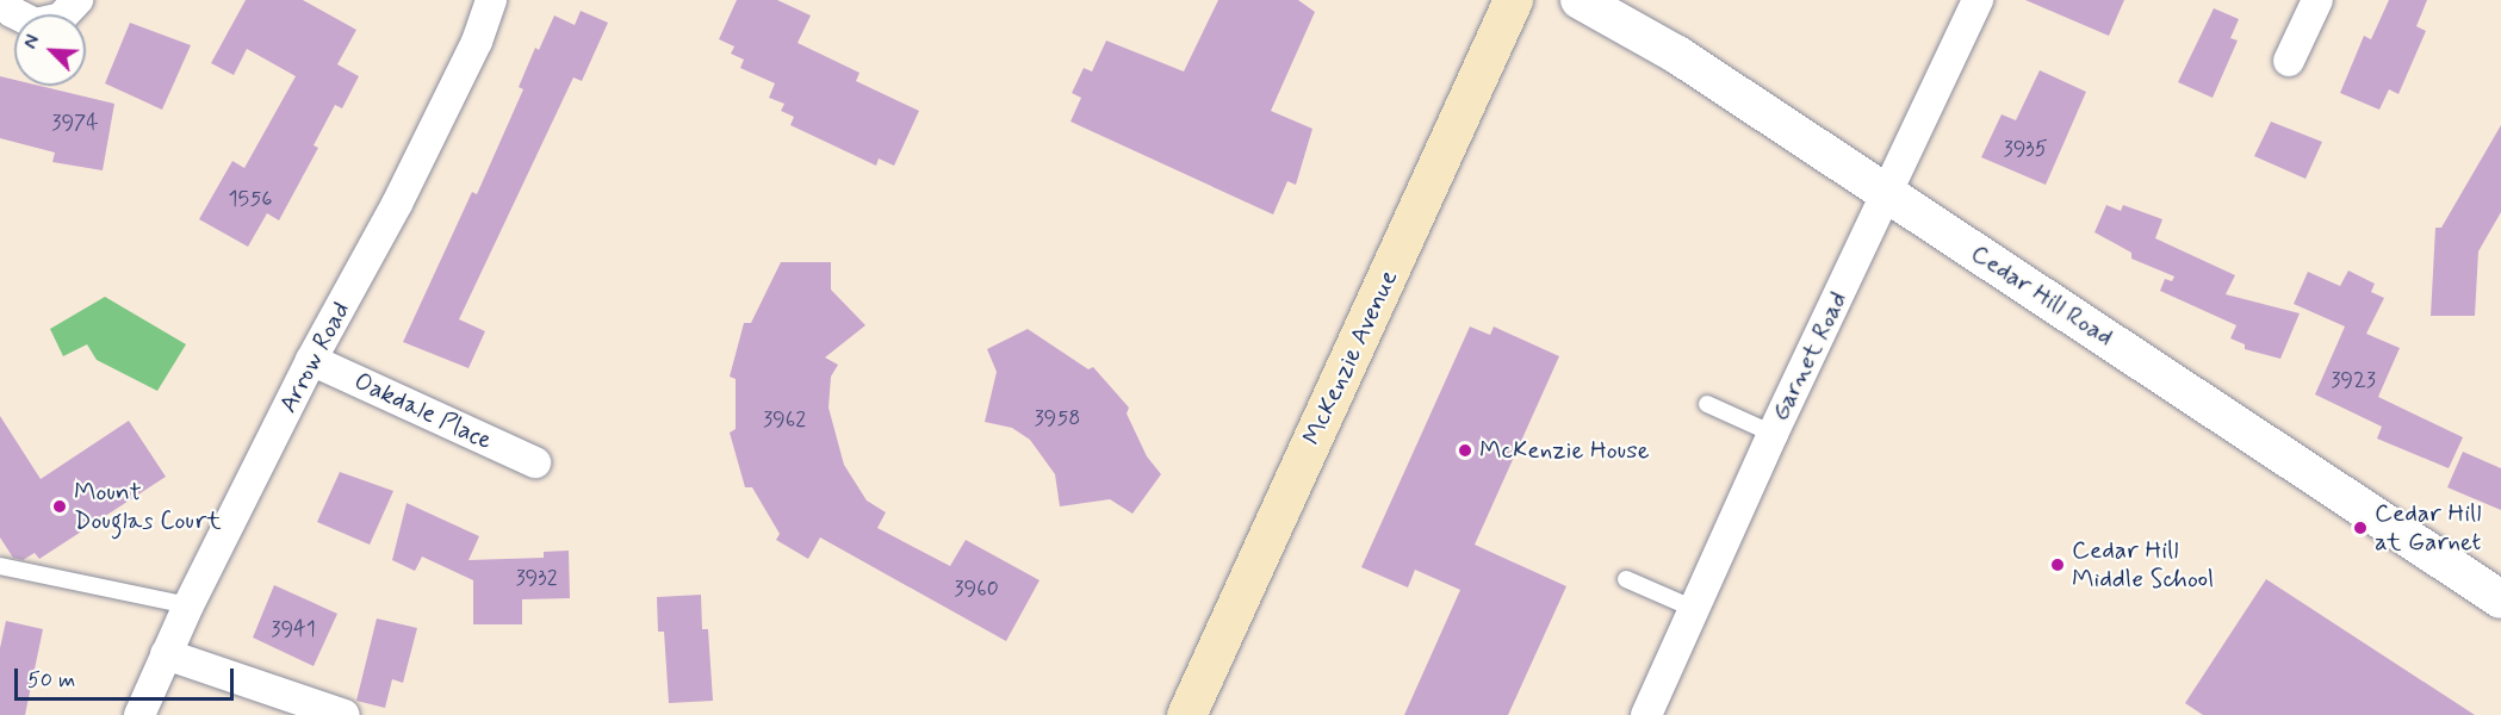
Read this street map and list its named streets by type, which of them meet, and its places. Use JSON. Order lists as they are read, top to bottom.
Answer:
{
  "streets": {
    "main road": ["McKenzie Avenue"],
    "street": [
      "Cedar Hill Road",
      "Garnet Road",
      "Arrow Road",
      "Oakdale Place"
    ]
  },
  "crossings": [
    ["Cedar Hill Road", "Garnet Road"],
    ["Arrow Road", "Oakdale Place"]
  ],
  "places": [
    "McKenzie House",
    "Mount Douglas Court",
    "Cedar Hill at Garnet",
    "Cedar Hill Middle School"
  ],
  "house_numbers": [
    "3974",
    "3935",
    "1556",
    "3923",
    "3958",
    "3962",
    "3932",
    "3960",
    "3941"
  ],
  "scale_bar": "50 m",
  "north": "top left"
}
